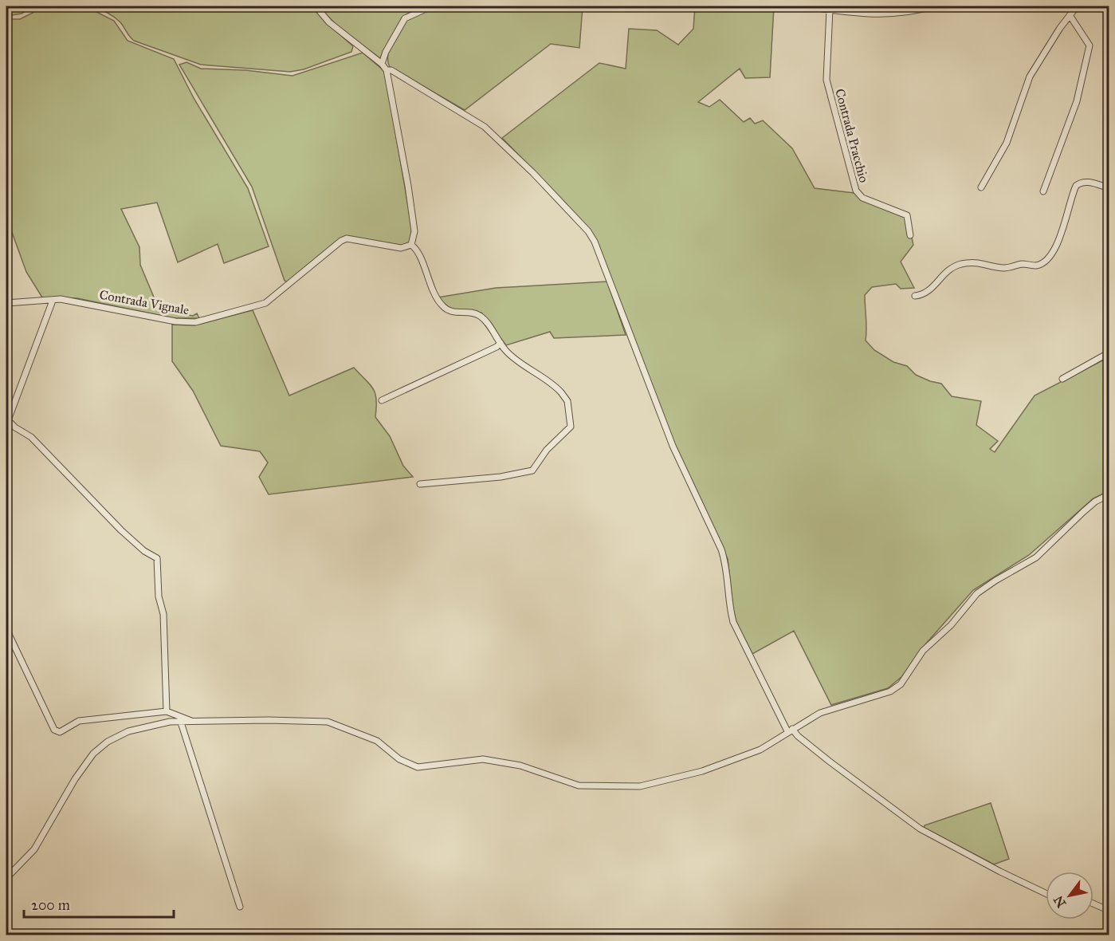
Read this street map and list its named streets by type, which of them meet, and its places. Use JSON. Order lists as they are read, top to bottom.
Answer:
{
  "streets": {
    "street": ["Contrada Pracchio", "Contrada Vignale"]
  },
  "scale_bar": "200 m",
  "north": "bottom left"
}
